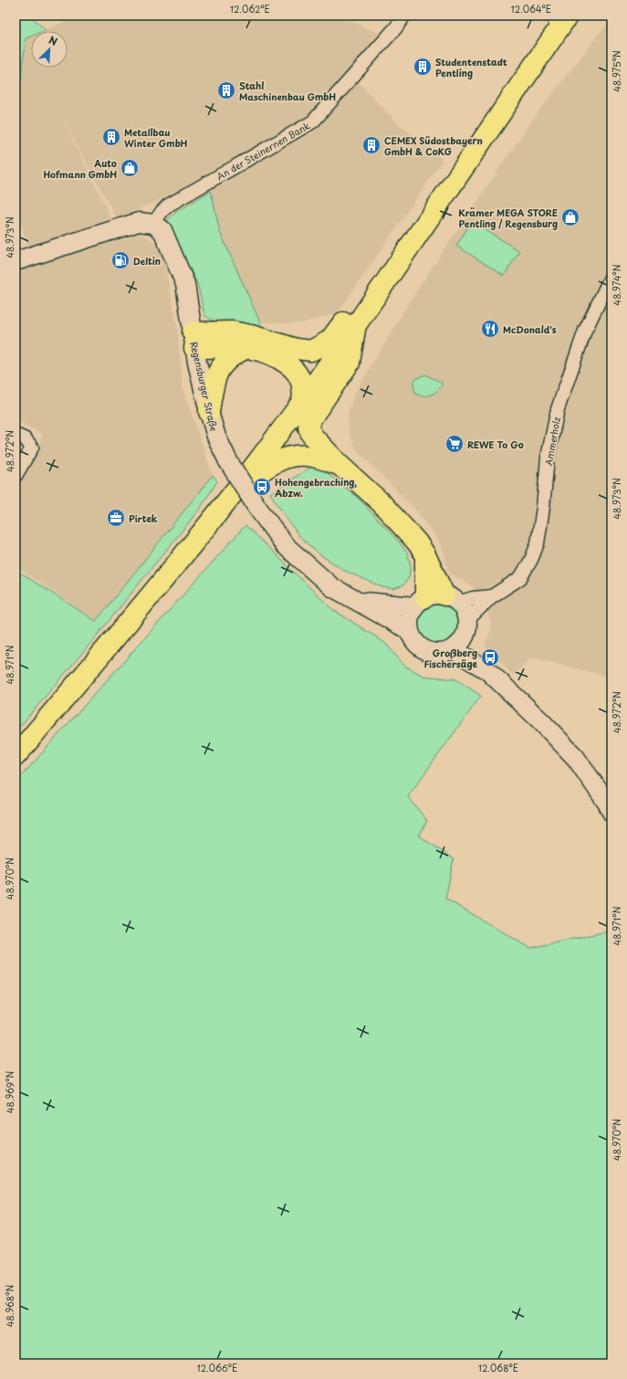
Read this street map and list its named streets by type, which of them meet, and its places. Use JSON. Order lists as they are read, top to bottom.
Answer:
{
  "streets": {
    "street": ["An der Steinernen Bank", "Regensburger Straße", "Ammerholz"]
  },
  "crossings": [
    ["An der Steinernen Bank", "Regensburger Straße"],
    ["Regensburger Straße", "Ammerholz"]
  ],
  "places": {
    "building": [
      "Studentenstadt Pentling",
      "Stahl Maschinenbau GmbH",
      "Metallbau Winter GmbH",
      "CEMEX Südostbayern GmbH & CoKG"
    ],
    "shop": ["Auto Hofmann GmbH", "Krämer MEGA STORE Pentling / Regensburg"],
    "fuel station": ["Deltin"],
    "restaurant": ["McDonald's"],
    "supermarket": ["REWE To Go"],
    "bus stop": ["Hohengebraching, Abzw.", "Großberg Fischersäge"],
    "office": ["Pirtek"]
  },
  "north": "top right",
  "coordinates": [
    "12.062°E",
    "12.064°E",
    "48.975°N",
    "48.973°N",
    "48.974°N",
    "48.972°N",
    "48.971°N",
    "48.970°N",
    "48.969°N",
    "48.968°N",
    "12.066°E",
    "12.068°E"
  ]
}
